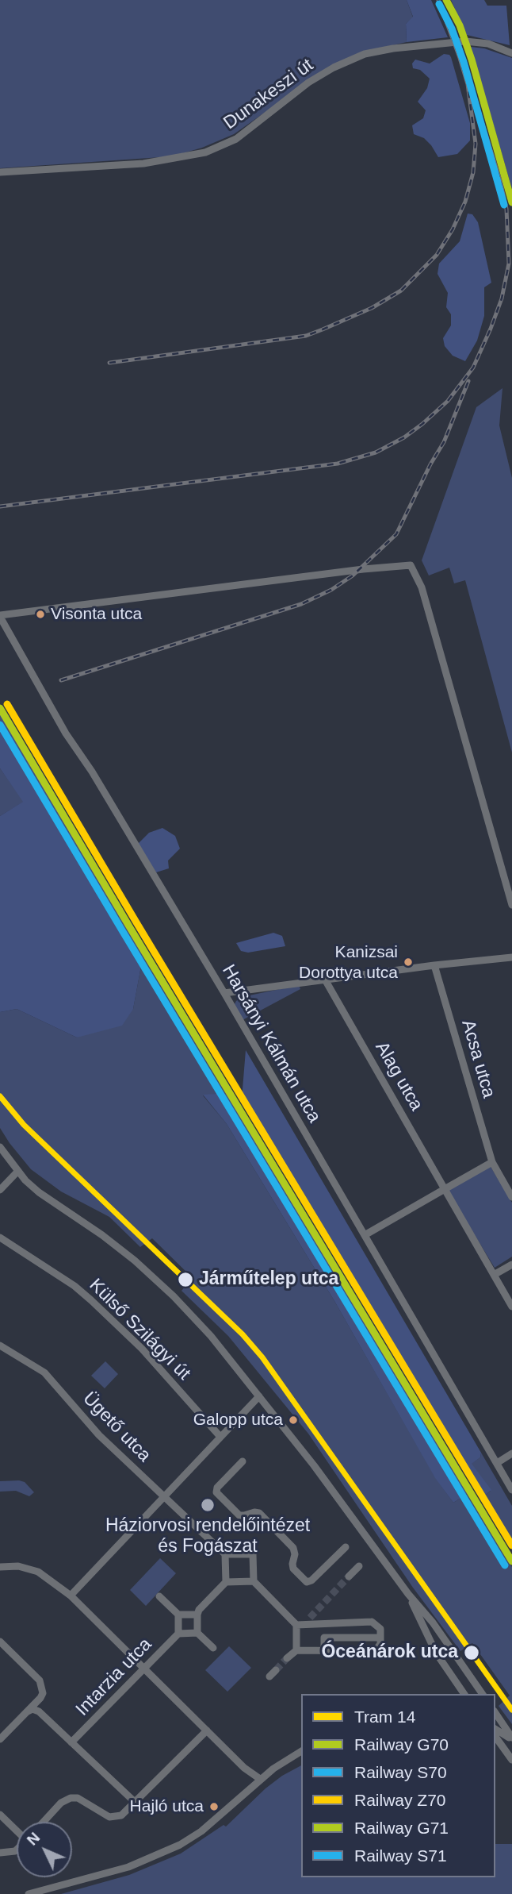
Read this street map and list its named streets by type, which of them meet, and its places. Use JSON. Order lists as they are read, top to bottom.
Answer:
{
  "streets": {
    "street": [
      "Dunakeszi út",
      "Harsányi Kálmán utca",
      "Acsa utca",
      "Alag utca",
      "Külső Szilágyi út",
      "Ügető utca",
      "Intarzia utca"
    ]
  },
  "places": [
    "Visonta utca",
    "Kanizsai Dorottya utca",
    "Járműtelep utca",
    "Galopp utca",
    "Háziorvosi rendelőintézet és Fogászat",
    "Óceánárok utca",
    "Hajló utca"
  ],
  "lines": [
    "rail line G71",
    "rail line S71",
    "rail line Z70",
    "rail line G70",
    "rail line S70",
    "tram line 14"
  ],
  "legend": [
    "Tram 14",
    "Railway G70",
    "Railway S70",
    "Railway Z70",
    "Railway G71",
    "Railway S71"
  ],
  "north": "top left"
}
